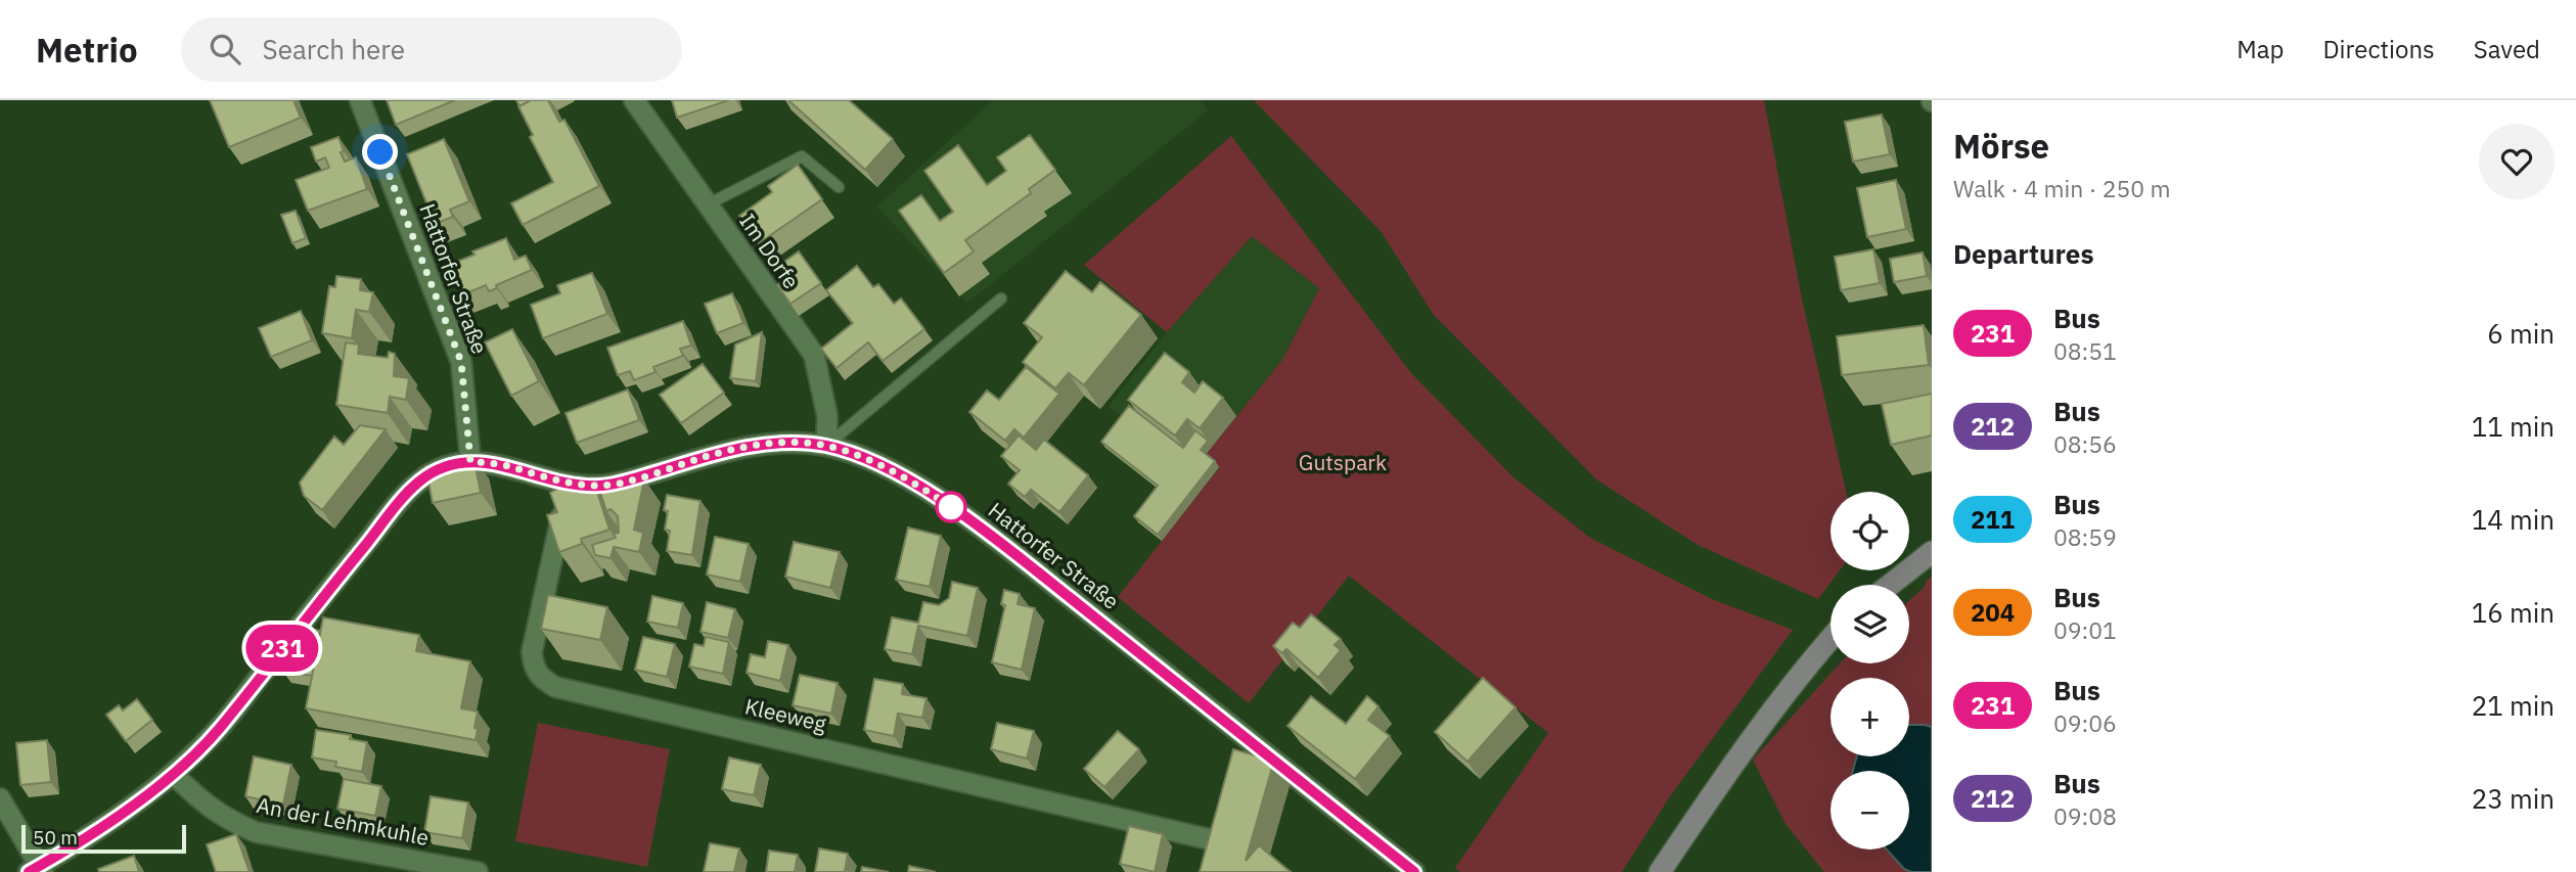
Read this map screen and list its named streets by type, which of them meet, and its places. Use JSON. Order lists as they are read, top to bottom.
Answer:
{
  "streets": {
    "street": [
      "Im Dorfe",
      "Hattorfer Straße",
      "Kleeweg",
      "An der Lehmkuhle"
    ]
  },
  "crossings": [
    ["Im Dorfe", "Hattorfer Straße"],
    ["Hattorfer Straße", "Kleeweg"]
  ],
  "parks": ["Gutspark"],
  "lines": ["bus line 231"],
  "scale_bar": "50 m",
  "page": {
    "header": "Metrio",
    "search": "Search here",
    "nav": ["Map", "Directions", "Saved"],
    "on_map": "231",
    "heading": [
      ["Mörse", "Walk · 4 min · 250 m"],
      "Departures"
    ],
    "list": [
      {
        "mark": "231",
        "name": "Bus",
        "note": "08:51",
        "value": "6 min"
      },
      {
        "mark": "212",
        "name": "Bus",
        "note": "08:56",
        "value": "11 min"
      },
      {
        "mark": "211",
        "name": "Bus",
        "note": "08:59",
        "value": "14 min"
      },
      {
        "mark": "204",
        "name": "Bus",
        "note": "09:01",
        "value": "16 min"
      },
      {
        "mark": "231",
        "name": "Bus",
        "note": "09:06",
        "value": "21 min"
      },
      {
        "mark": "212",
        "name": "Bus",
        "note": "09:08",
        "value": "23 min"
      }
    ],
    "map_buttons": ["+", "−"],
    "scale": "50 m"
  }
}
